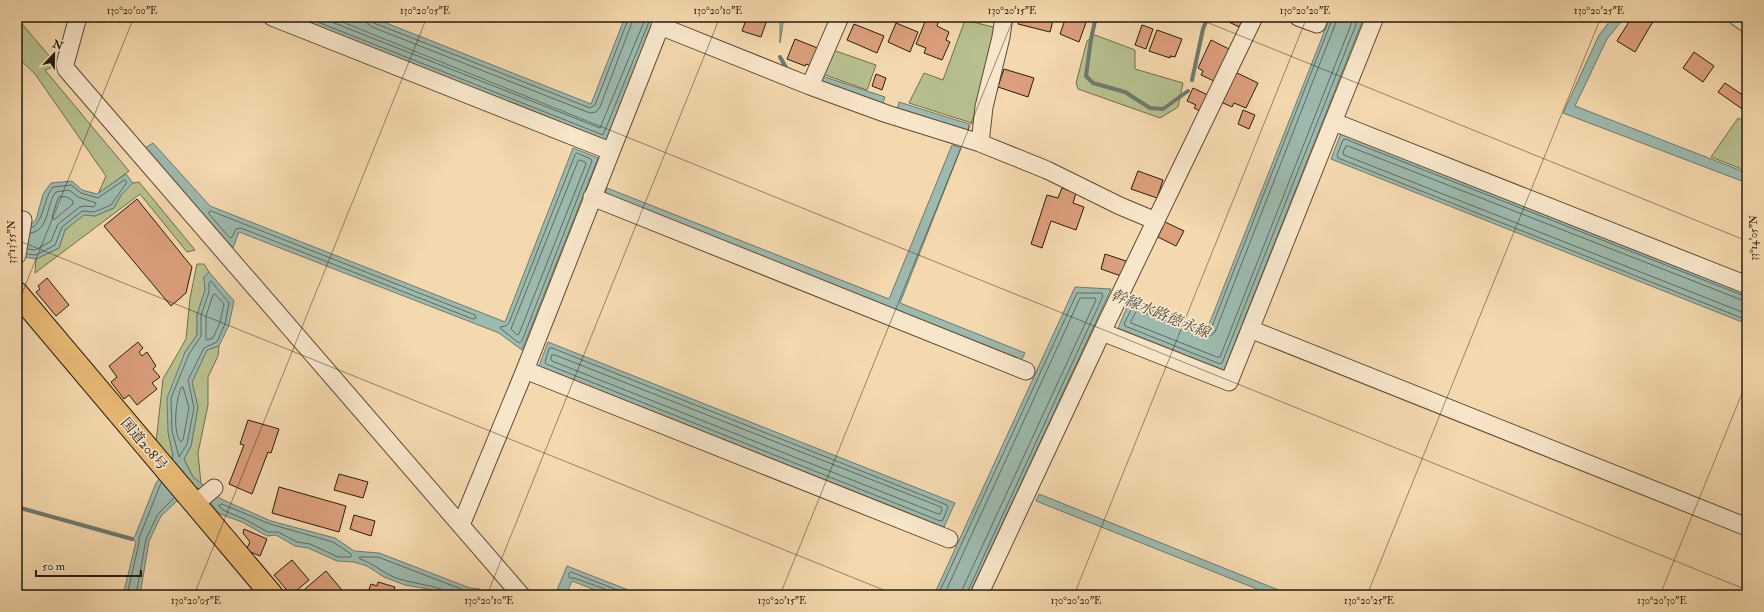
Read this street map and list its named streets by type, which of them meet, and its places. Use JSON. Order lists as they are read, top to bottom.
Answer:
{
  "streets": {
    "highway": ["国道208号"]
  },
  "water": ["幹線水路徳永線"],
  "scale_bar": "50 m",
  "north": "top",
  "coordinates": [
    "130°20'00\"E",
    "130°20'05\"E",
    "130°20'10\"E",
    "130°20'15\"E",
    "130°20'20\"E",
    "130°20'25\"E",
    "33°14'05\"N",
    "33°13'55\"N",
    "130°20'30\"E"
  ]
}
